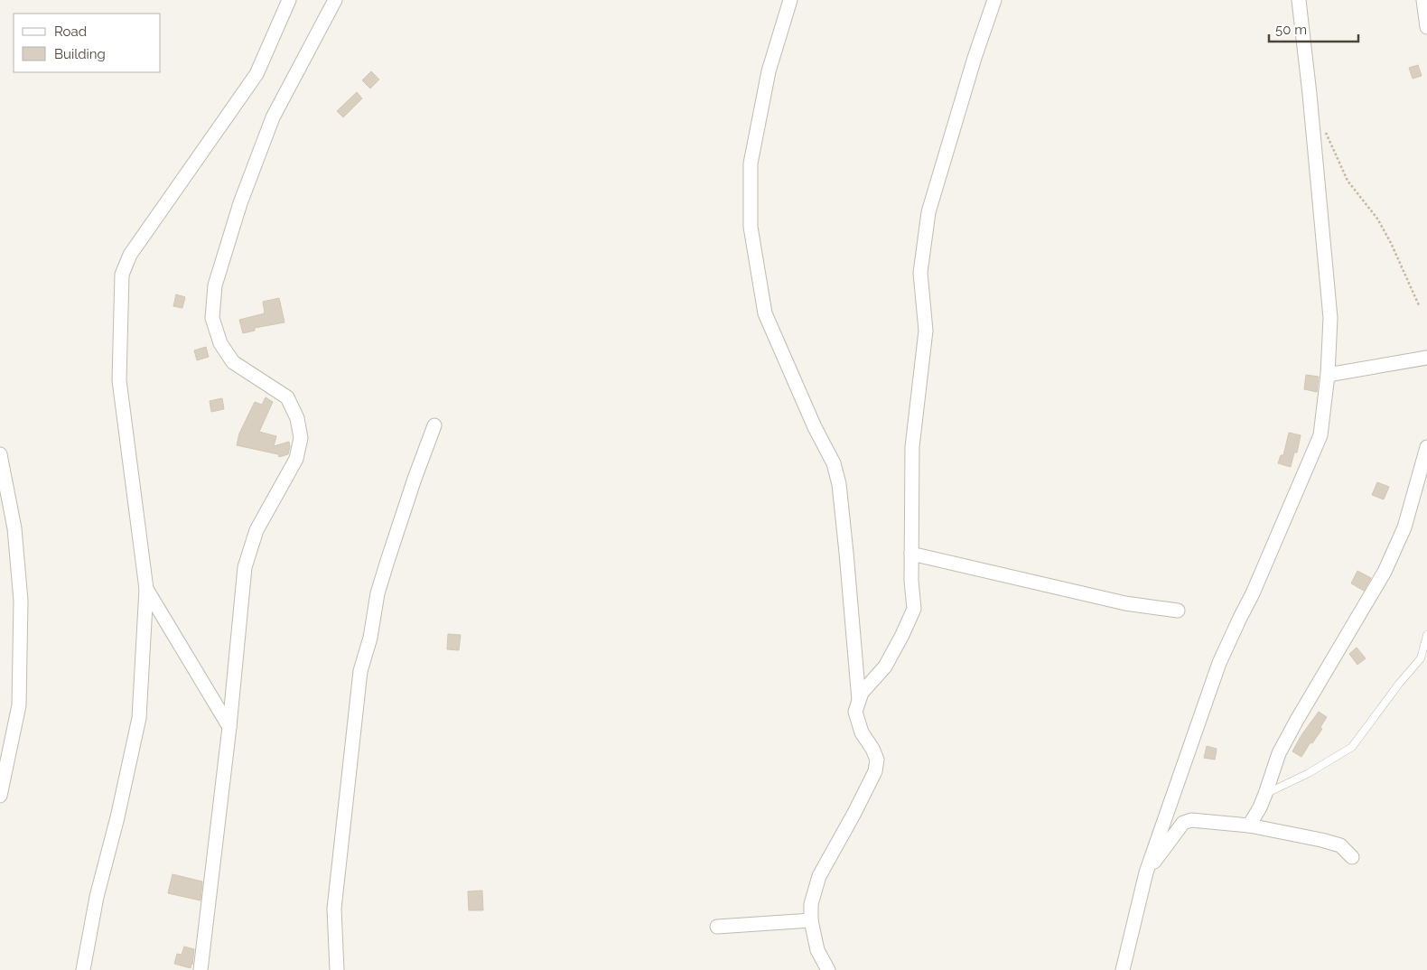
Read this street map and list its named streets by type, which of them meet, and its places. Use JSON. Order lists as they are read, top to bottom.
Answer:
{
  "legend": ["Road", "Building"],
  "scale_bar": "50 m"
}
